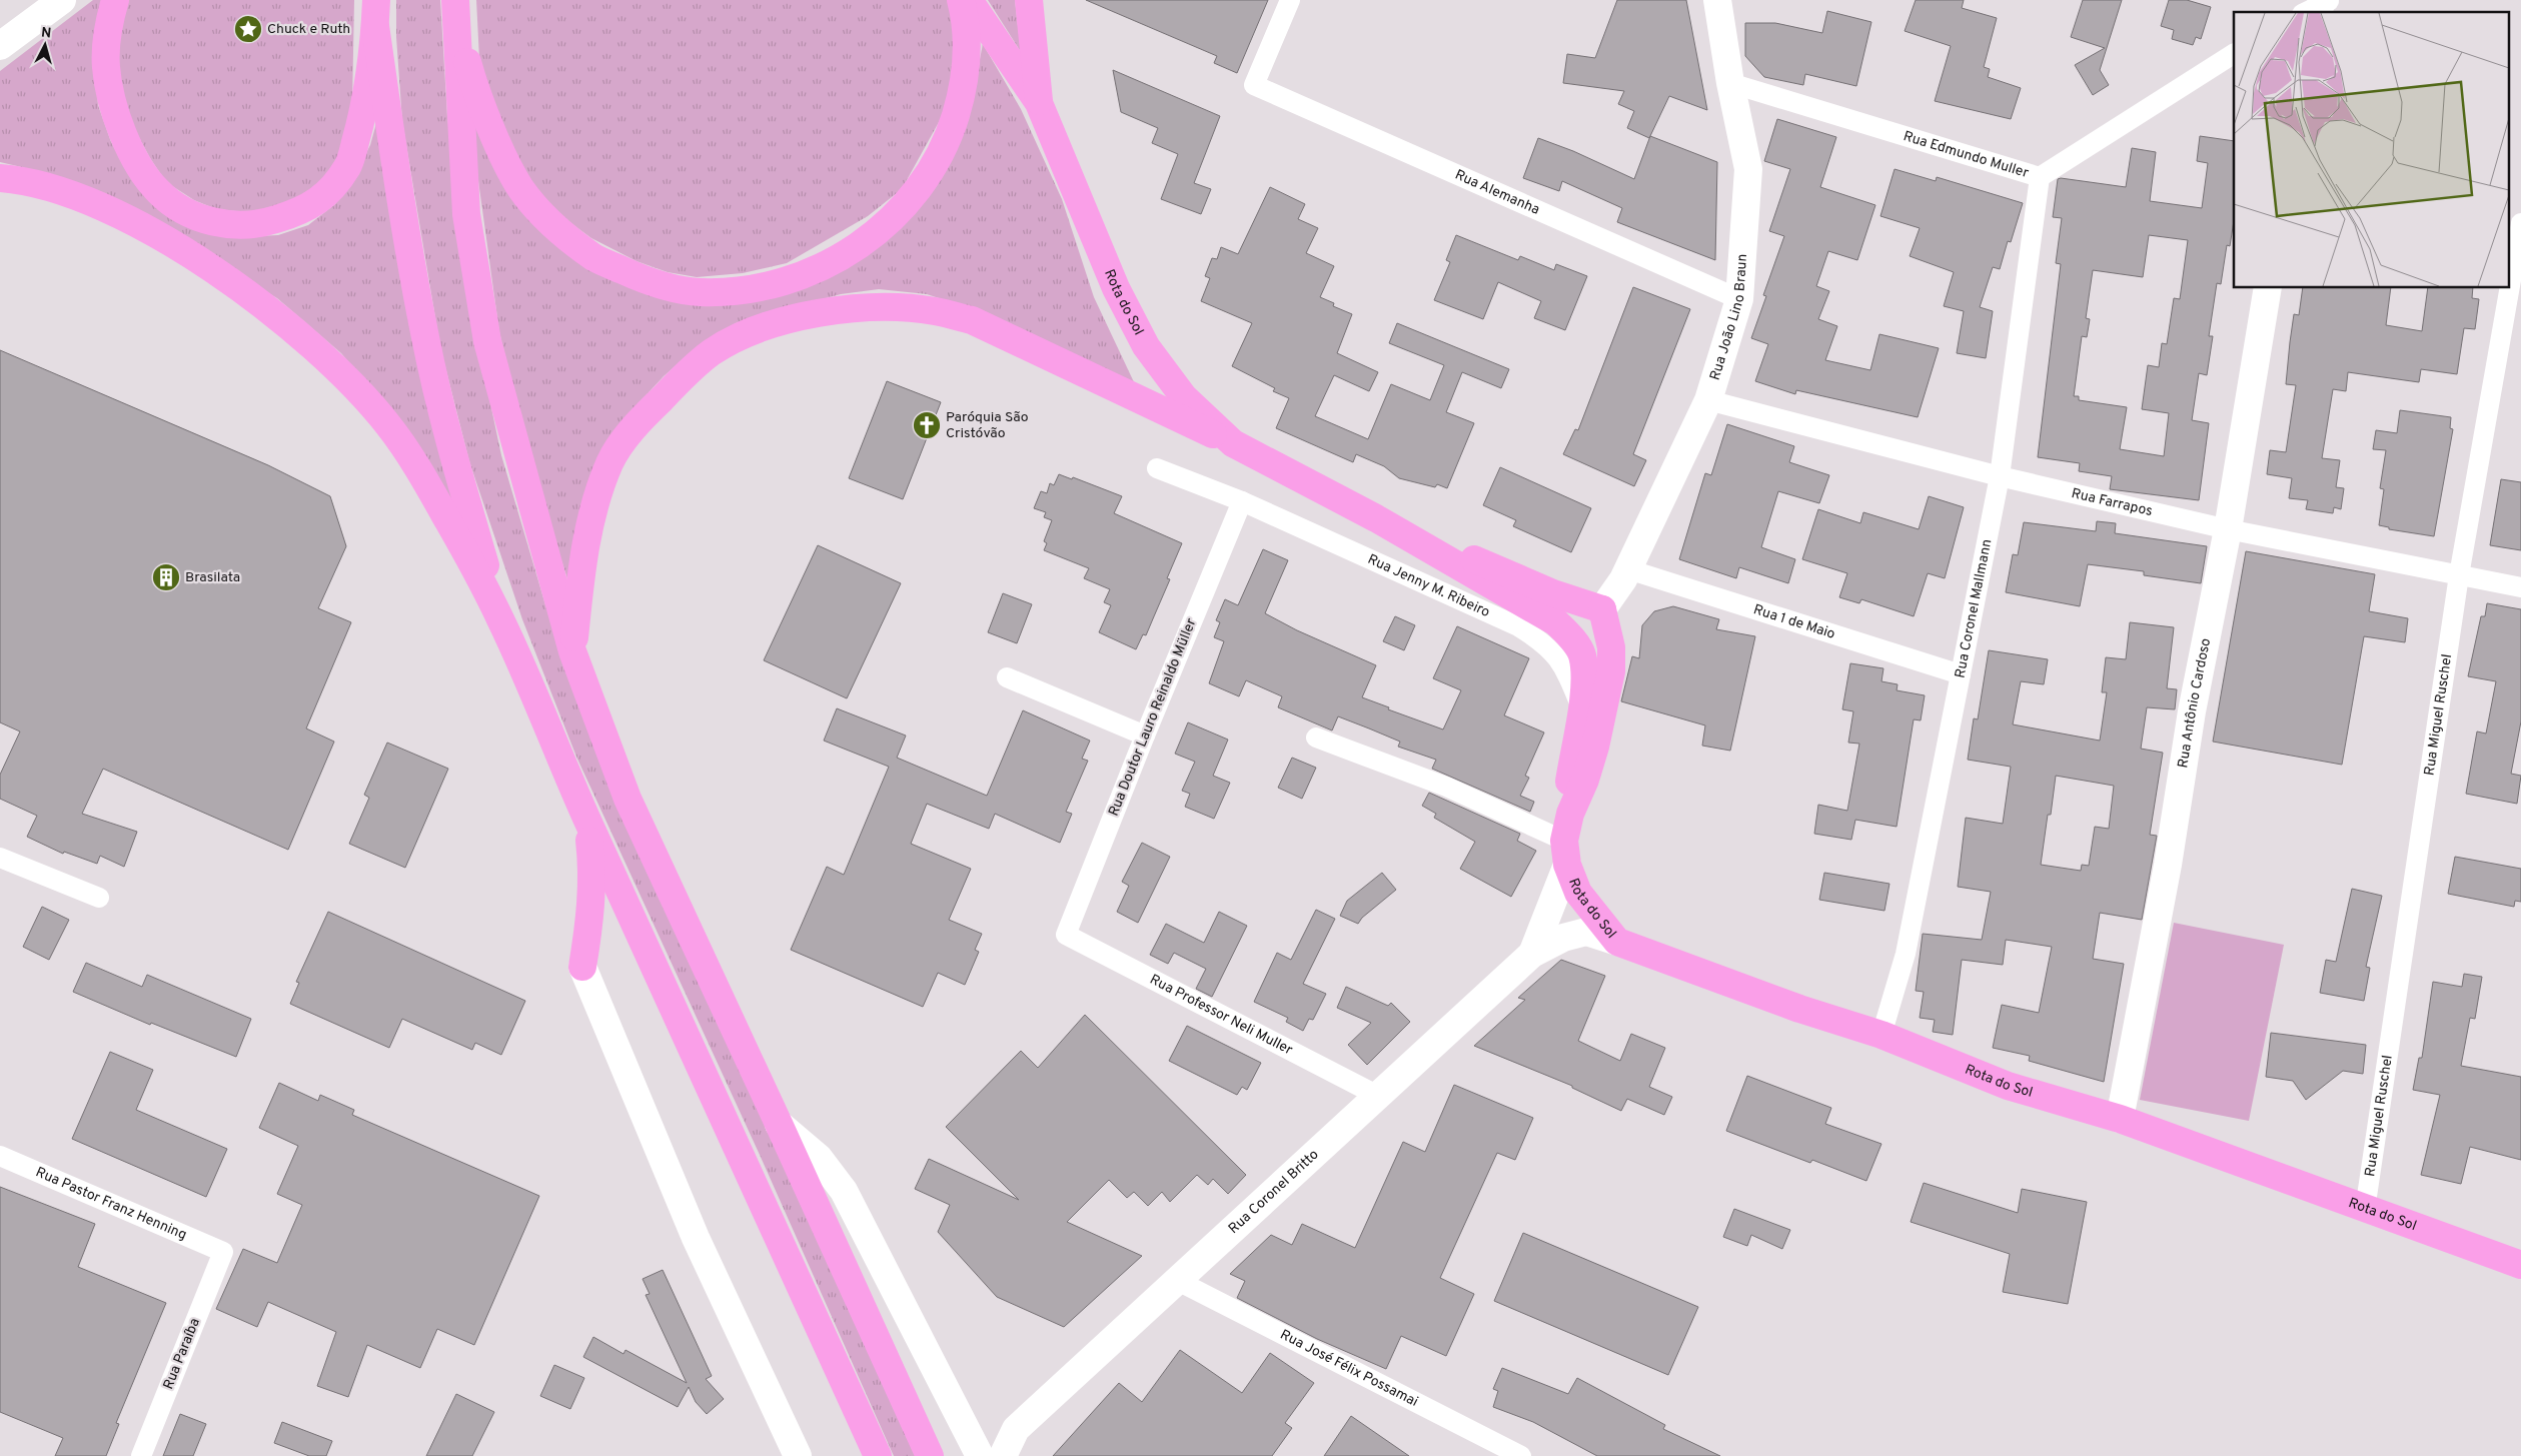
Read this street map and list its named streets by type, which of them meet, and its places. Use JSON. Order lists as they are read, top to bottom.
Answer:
{
  "streets": {
    "highway": ["Rota do Sol"],
    "street": [
      "Rua Edmundo Muller",
      "Rua Alemanha",
      "Rua João Lino Braun",
      "Rua Farrapos",
      "Rua Jenny M. Ribeiro",
      "Rua Coronel Mallmann",
      "Rua 1 de Maio",
      "Rua Antônio Cardoso",
      "Rua Miguel Ruschel",
      "Rua Doutor Lauro Reinaldo Müller",
      "Rua Professor Neli Muller",
      "Rua Coronel Britto",
      "Rua Pastor Franz Henning",
      "Rua Paraíba",
      "Rua José Félix Possamai"
    ]
  },
  "crossings": [
    ["Rua Edmundo Muller", "Rua João Lino Braun"],
    ["Rua Edmundo Muller", "Rua Coronel Mallmann"],
    ["Rua Alemanha", "Rua João Lino Braun"],
    ["Rota do Sol", "Rua João Lino Braun"],
    ["Rota do Sol", "Rua Coronel Mallmann"],
    ["Rota do Sol", "Rua Antônio Cardoso"],
    ["Rota do Sol", "Rua Miguel Ruschel"],
    ["Rua João Lino Braun", "Rua Farrapos"],
    ["Rua João Lino Braun", "Rua 1 de Maio"],
    ["Rua Farrapos", "Rua Coronel Mallmann"],
    ["Rua Farrapos", "Rua Antônio Cardoso"],
    ["Rua Farrapos", "Rua Miguel Ruschel"],
    ["Rua Jenny M. Ribeiro", "Rua Doutor Lauro Reinaldo Müller"],
    ["Rua Coronel Mallmann", "Rua 1 de Maio"],
    ["Rua Doutor Lauro Reinaldo Müller", "Rua Professor Neli Muller"],
    ["Rua Professor Neli Muller", "Rua Coronel Britto"],
    ["Rua Coronel Britto", "Rua José Félix Possamai"],
    ["Rua Pastor Franz Henning", "Rua Paraíba"]
  ],
  "places": {
    "place": ["Chuck e Ruth"],
    "church": ["Paróquia São Cristóvão"],
    "building": ["Brasilata"]
  },
  "north": "top"
}
